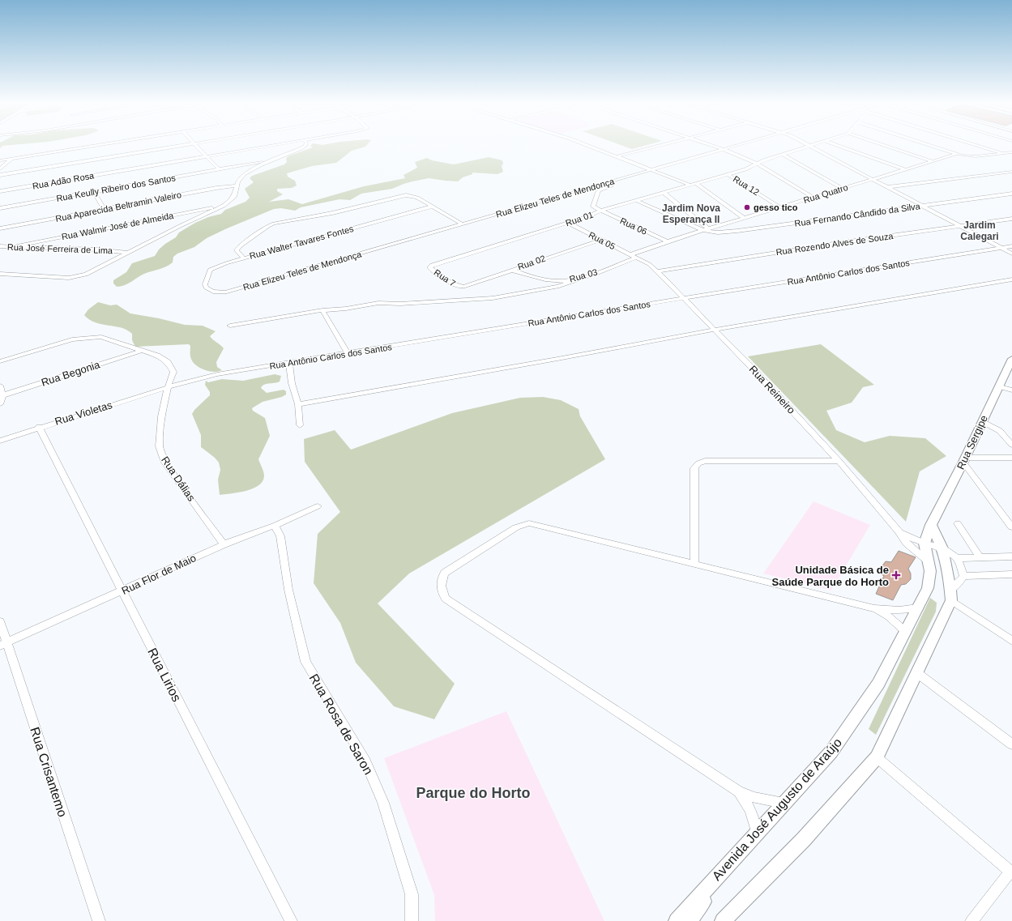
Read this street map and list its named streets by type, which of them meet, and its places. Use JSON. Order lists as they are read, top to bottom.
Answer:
{
  "streets": {
    "street": [
      "Rua Adão Rosa",
      "Rua 12",
      "Rua Keully Ribeiro dos Santos",
      "Rua Quatro",
      "Rua Elizeu Teles de Mendonça",
      "Rua Aparecida Beltramin Valeiro",
      "Rua Fernando Cândido da Silva",
      "Rua 01",
      "Rua Walmir José de Almeida",
      "Rua 06",
      "Rua 05",
      "Rua Walter Tavares Fontes",
      "Rua Rozendo Alves de Souza",
      "Rua José Ferreira de Lima",
      "Rua 02",
      "Rua Antônio Carlos dos Santos",
      "Rua 03",
      "Rua 7",
      "Rua Begonia",
      "Rua Reineiro",
      "Rua Violetas",
      "Rua Sergipe",
      "Rua Dálias",
      "Rua Flor de Maio",
      "Rua Lirios",
      "Rua Rosa de Saron",
      "Rua Crisantemo",
      "Avenida José Augusto de Araújo"
    ]
  },
  "crossings": [
    ["Rua 12", "Rua Quatro"],
    ["Rua 12", "Rua 01"],
    ["Rua Quatro", "Rua Fernando Cândido da Silva"],
    ["Rua Quatro", "Rua 06"],
    ["Rua Quatro", "Rua 05"],
    ["Rua Quatro", "Rua 03"],
    ["Rua Quatro", "Rua Reineiro"],
    ["Rua Elizeu Teles de Mendonça", "Rua Walter Tavares Fontes"],
    ["Rua 01", "Rua 06"],
    ["Rua 01", "Rua 05"],
    ["Rua 01", "Rua 7"],
    ["Rua Walmir José de Almeida", "Rua José Ferreira de Lima"],
    ["Rua 05", "Rua 02"],
    ["Rua 05", "Rua 03"],
    ["Rua 05", "Rua Reineiro"],
    ["Rua Rozendo Alves de Souza", "Rua Reineiro"],
    ["Rua 02", "Rua 03"],
    ["Rua 02", "Rua 7"],
    ["Rua Antônio Carlos dos Santos", "Rua Reineiro"],
    ["Rua Antônio Carlos dos Santos", "Rua Violetas"],
    ["Rua Antônio Carlos dos Santos", "Rua Dálias"],
    ["Rua 03", "Rua Reineiro"],
    ["Rua Begonia", "Rua Dálias"],
    ["Rua Reineiro", "Avenida José Augusto de Araújo"],
    ["Rua Violetas", "Rua Dálias"],
    ["Rua Violetas", "Rua Lirios"],
    ["Rua Dálias", "Rua Flor de Maio"],
    ["Rua Flor de Maio", "Rua Lirios"],
    ["Rua Flor de Maio", "Rua Rosa de Saron"],
    ["Rua Flor de Maio", "Rua Crisantemo"]
  ],
  "districts": ["Jardim Nova Esperança II", "Jardim Calegari", "Parque do Horto"],
  "places": {
    "other": ["gesso tico"],
    "health": ["Unidade Básica de Saúde Parque do Horto"]
  }
}
